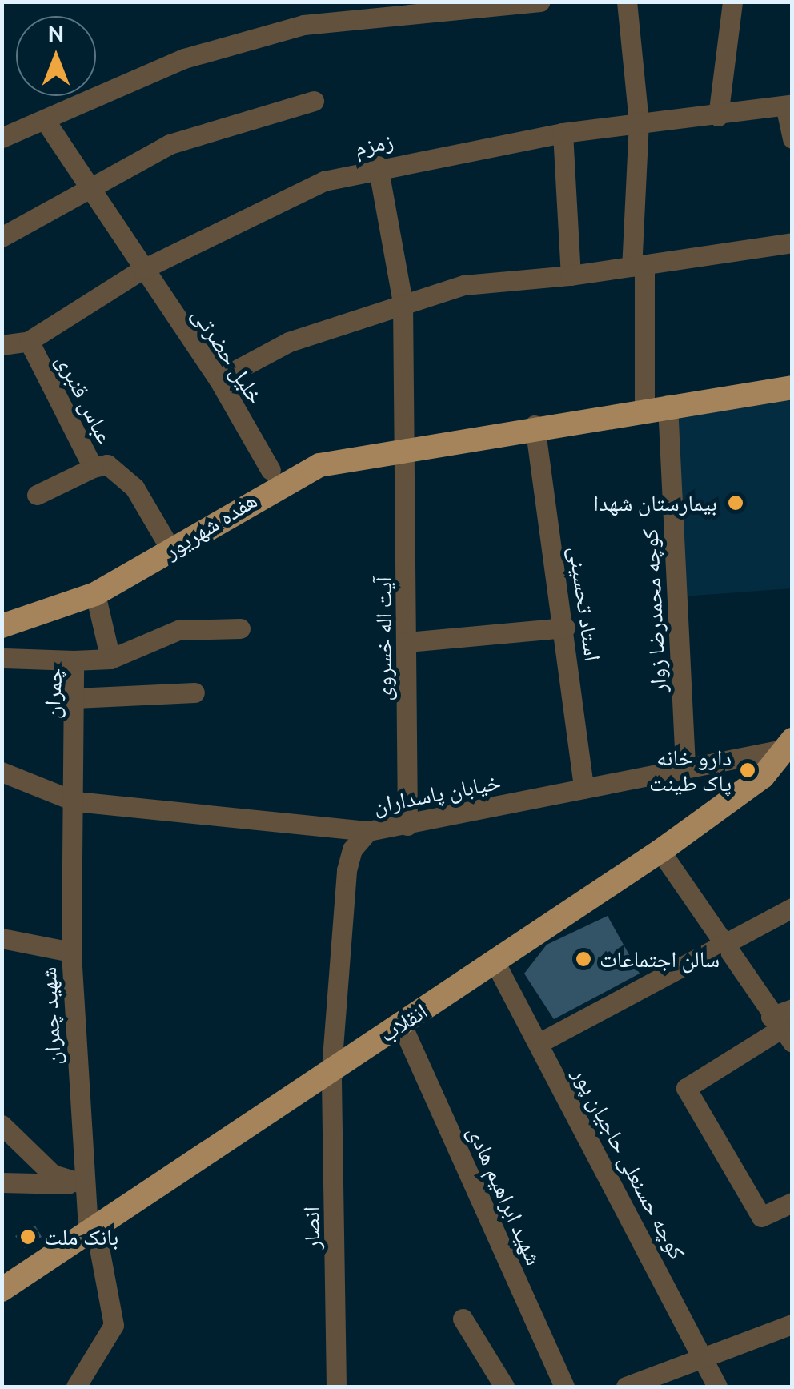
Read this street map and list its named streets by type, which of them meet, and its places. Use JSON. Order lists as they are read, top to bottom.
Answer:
{
  "streets": {
    "main road": ["هفده شهریور", "انقلاب"],
    "street": [
      "زمزم",
      "خلیل حضرتی",
      "عباس قنبری",
      "استاد تحسینی",
      "کوچه محمدرضا زوار",
      "آیت اله خسروی",
      "چمران",
      "خیابان پاسداران",
      "شهید چمران",
      "کوچه حسنعلی حاجیان پور",
      "شهید ابراهیم هادی",
      "انصار"
    ]
  },
  "crossings": [
    ["زمزم", "خلیل حضرتی"],
    ["زمزم", "عباس قنبری"],
    ["زمزم", "کوچه محمدرضا زوار"],
    ["زمزم", "آیت اله خسروی"],
    ["خلیل حضرتی", "هفده شهریور"],
    ["عباس قنبری", "هفده شهریور"],
    ["هفده شهریور", "استاد تحسینی"],
    ["هفده شهریور", "کوچه محمدرضا زوار"],
    ["هفده شهریور", "آیت اله خسروی"],
    ["استاد تحسینی", "خیابان پاسداران"],
    ["کوچه محمدرضا زوار", "خیابان پاسداران"],
    ["آیت اله خسروی", "خیابان پاسداران"],
    ["چمران", "خیابان پاسداران"],
    ["چمران", "شهید چمران"],
    ["خیابان پاسداران", "شهید چمران"],
    ["خیابان پاسداران", "انقلاب"],
    ["شهید چمران", "انقلاب"],
    ["انقلاب", "کوچه حسنعلی حاجیان پور"],
    ["انقلاب", "شهید ابراهیم هادی"],
    ["انقلاب", "انصار"]
  ],
  "places": [
    "بیمارستان شهدا",
    "دارو خانه پاک طینت",
    "سالن اجتماعات",
    "بانک ملت"
  ],
  "north": "top"
}
